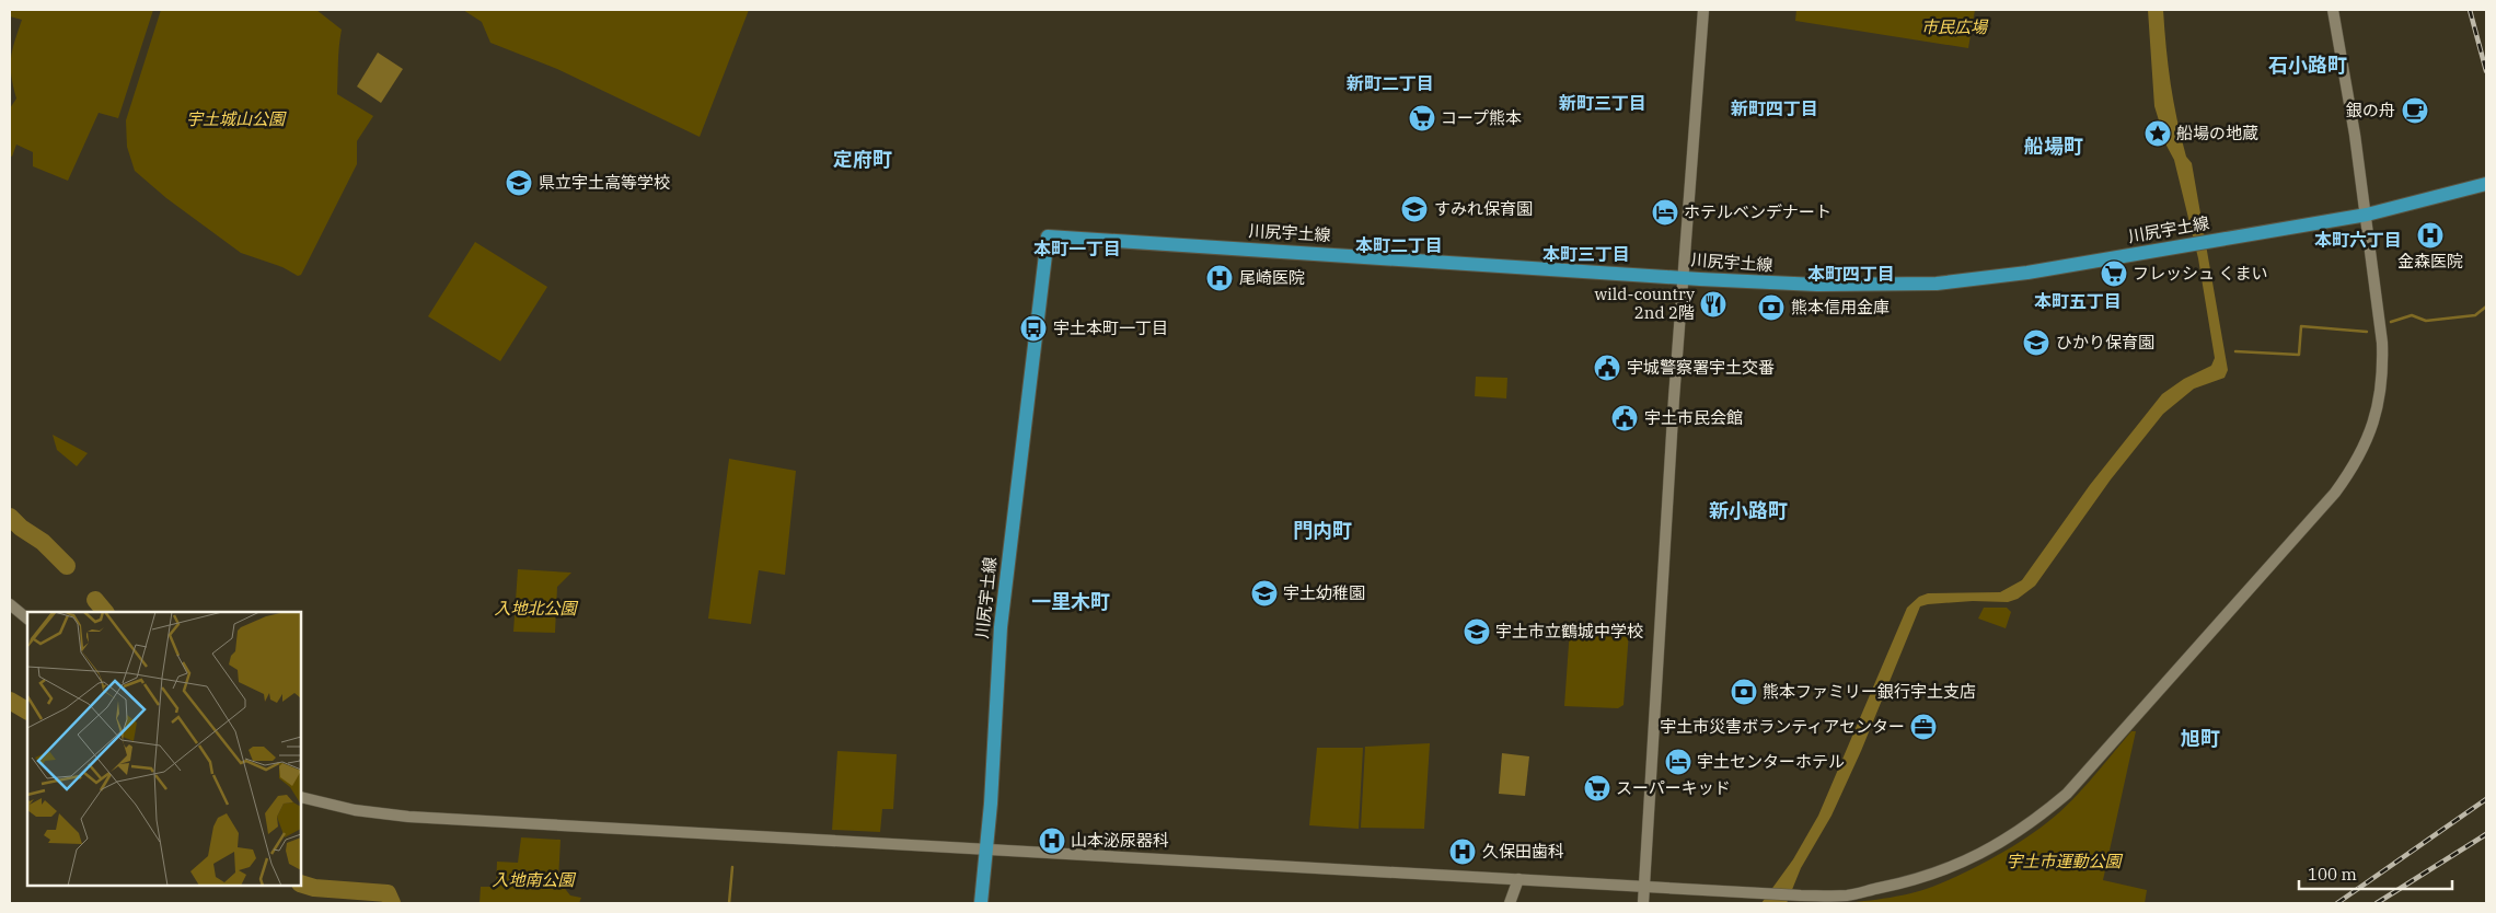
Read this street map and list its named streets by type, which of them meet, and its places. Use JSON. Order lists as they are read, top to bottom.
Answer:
{
  "streets": {
    "main road": ["川尻宇土線"]
  },
  "districts": [
    "石小路町",
    "新町二丁目",
    "新町三丁目",
    "新町四丁目",
    "船場町",
    "定府町",
    "本町六丁目",
    "本町二丁目",
    "本町一丁目",
    "本町三丁目",
    "本町四丁目",
    "本町五丁目",
    "新小路町",
    "門内町",
    "一里木町",
    "旭町"
  ],
  "parks": [
    "市民広場",
    "宇土城山公園",
    "入地北公園",
    "宇土市運動公園",
    "入地南公園"
  ],
  "places": {
    "cafe": ["銀の舟"],
    "supermarket": ["コープ熊本", "フレッシュ くまい", "スーパーキッド"],
    "place": ["船場の地蔵"],
    "school or university": [
      "県立宇土高等学校",
      "すみれ保育園",
      "ひかり保育園",
      "宇土幼稚園",
      "宇土市立鶴城中学校"
    ],
    "hotel": ["ホテルベンデナート", "宇土センターホテル"],
    "hospital": [
      "金森医院",
      "尾崎医院",
      "山本泌尿器科",
      "久保田歯科"
    ],
    "restaurant": ["wild-country 2nd 2階"],
    "bank": ["熊本信用金庫", "熊本ファミリー銀行宇土支店"],
    "bus stop": ["宇土本町一丁目"],
    "public building": ["宇城警察署宇土交番", "宇土市民会館"],
    "office": ["宇土市災害ボランティアセンター"]
  },
  "scale_bar": "100 m"
}
